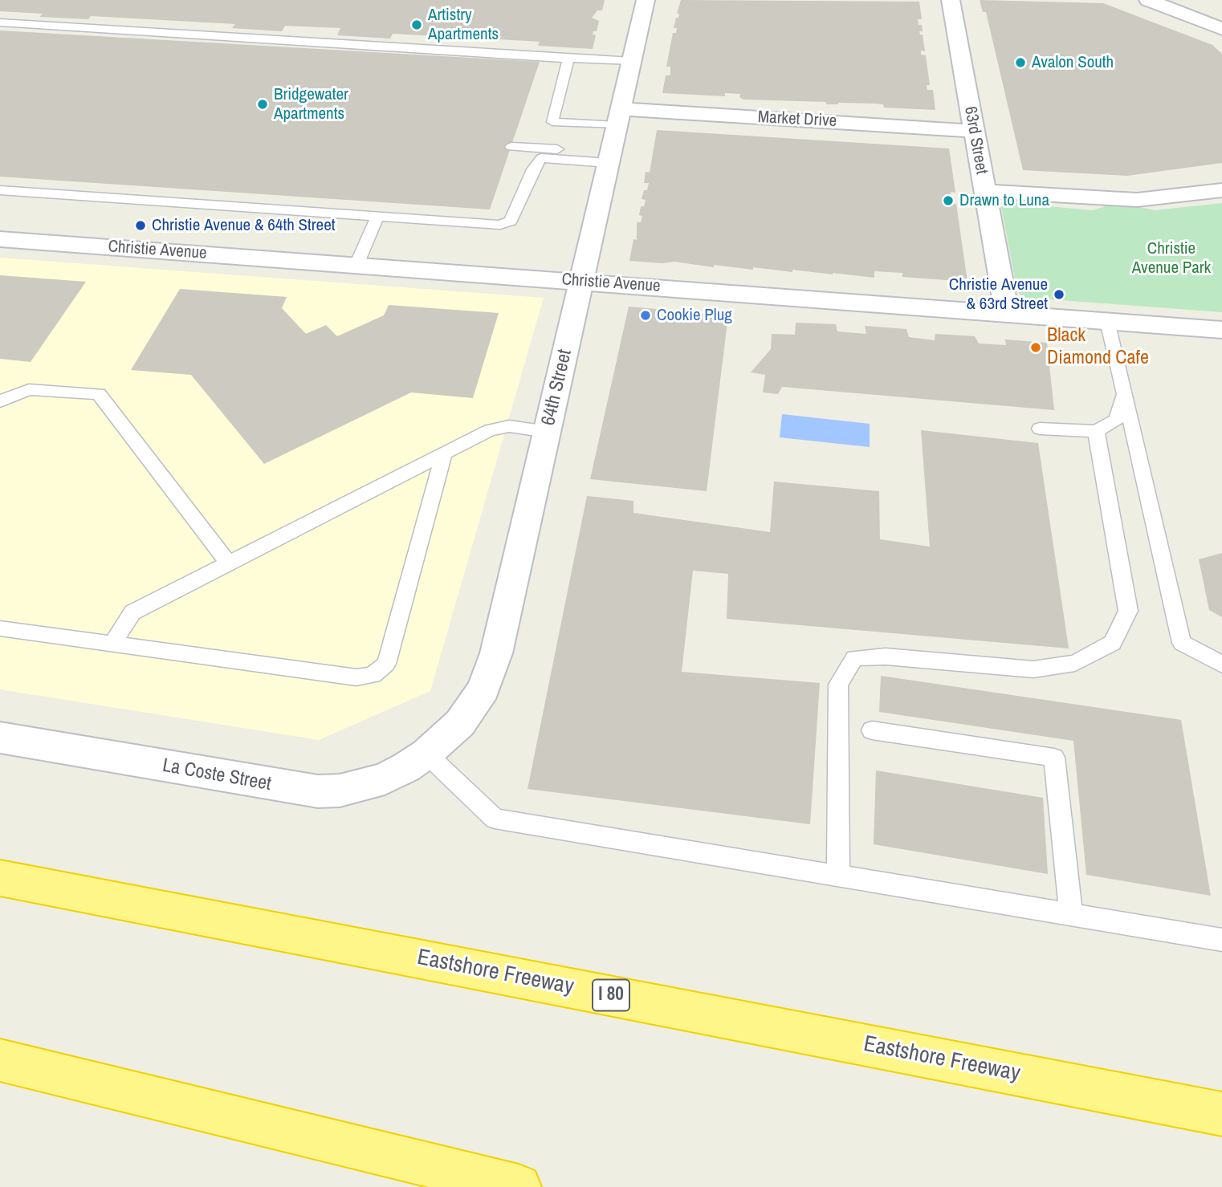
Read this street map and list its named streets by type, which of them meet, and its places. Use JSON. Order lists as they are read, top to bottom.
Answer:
{
  "streets": {
    "highway": ["Eastshore Freeway", "I 80"],
    "street": [
      "Market Drive",
      "63rd Street",
      "Christie Avenue",
      "64th Street",
      "La Coste Street"
    ]
  },
  "crossings": [
    ["Market Drive", "63rd Street"],
    ["Market Drive", "64th Street"],
    ["63rd Street", "Christie Avenue"],
    ["Christie Avenue", "64th Street"],
    ["64th Street", "La Coste Street"]
  ],
  "parks": ["Christie Avenue Park"],
  "places": [
    "Artistry Apartments",
    "Avalon South",
    "Bridgewater Apartments",
    "Drawn to Luna",
    "Christie Avenue & 64th Street",
    "Christie Avenue & 63rd Street",
    "Cookie Plug",
    "Black Diamond Cafe"
  ]
}
